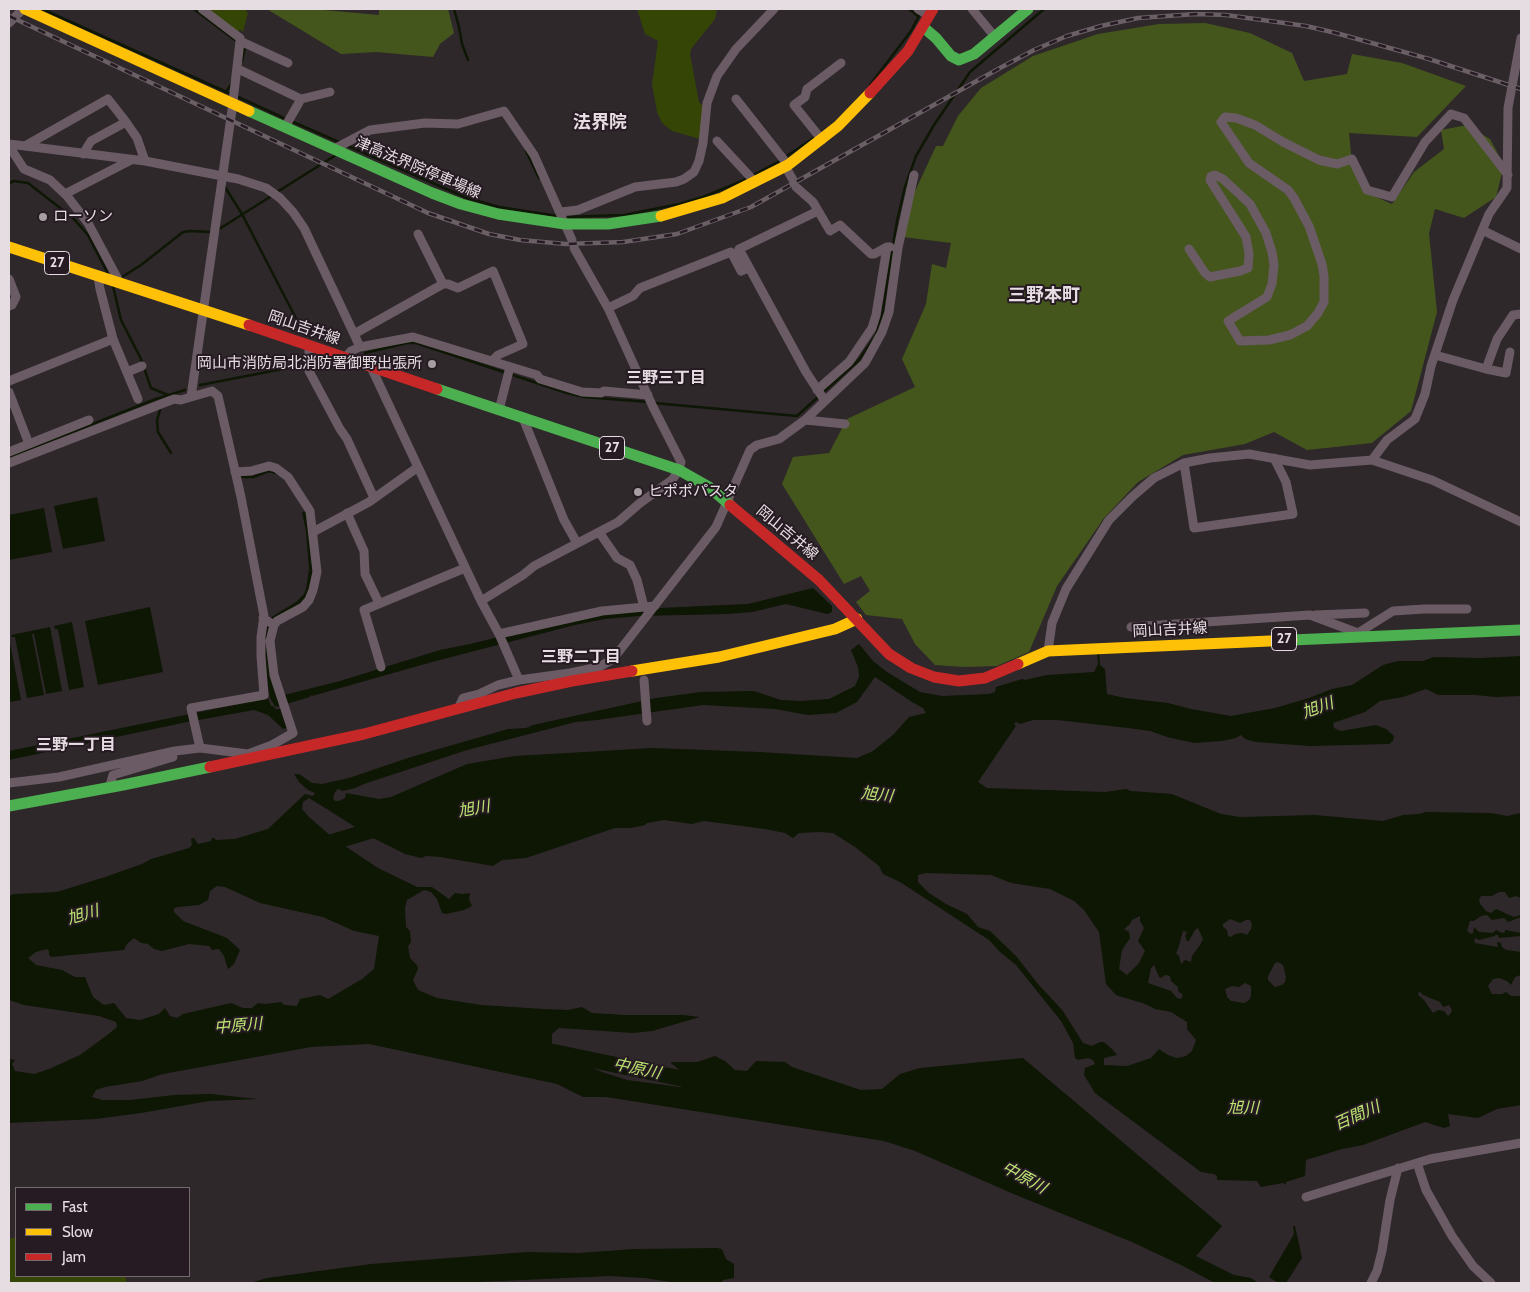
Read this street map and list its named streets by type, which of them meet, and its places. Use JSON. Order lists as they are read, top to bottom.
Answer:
{
  "streets": {
    "main road": ["津高法界院停車場線", "27", "岡山吉井線"]
  },
  "districts": [
    "法界院",
    "三野本町",
    "三野三丁目",
    "三野二丁目",
    "三野一丁目"
  ],
  "water": ["旭川", "中原川", "百間川"],
  "places": ["ローソン", "岡山市消防局北消防署御野出張所", "ヒポポパスタ"],
  "legend": ["Fast", "Slow", "Jam"]
}
